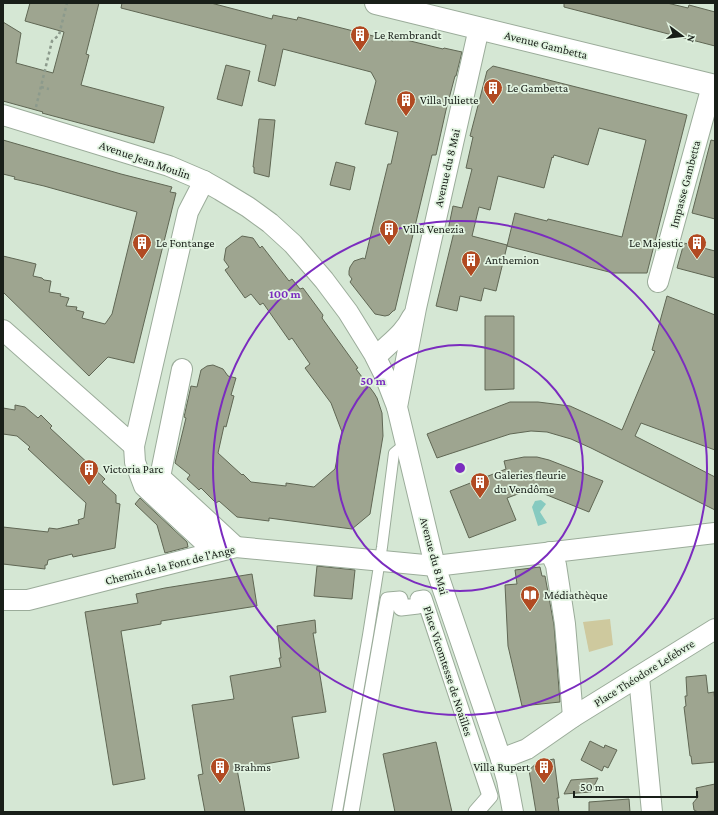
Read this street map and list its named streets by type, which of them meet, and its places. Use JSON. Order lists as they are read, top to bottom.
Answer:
{
  "streets": {
    "main road": ["Avenue Gambetta"],
    "street": [
      "Avenue Jean Moulin",
      "Avenue du 8 Mai",
      "Impasse Gambetta",
      "Chemin de la Font de l'Ange",
      "Place Vicomtesse de Noailles",
      "Place Théodore Lefebvre"
    ]
  },
  "crossings": [
    ["Avenue Gambetta", "Avenue du 8 Mai"],
    ["Avenue Gambetta", "Impasse Gambetta"],
    ["Avenue Jean Moulin", "Avenue du 8 Mai"],
    ["Avenue du 8 Mai", "Chemin de la Font de l'Ange"],
    ["Avenue du 8 Mai", "Place Théodore Lefebvre"]
  ],
  "places": {
    "building": [
      "Le Rembrandt",
      "Le Gambetta",
      "Villa Juliette",
      "Villa Venezia",
      "Le Fontange",
      "Le Majestic",
      "Anthemion",
      "Victoria Parc",
      "Galeries fleurie du Vendôme",
      "Brahms",
      "Villa Rupert"
    ],
    "library": ["Médiathèque"]
  },
  "scale_bar": "50 m",
  "north": "right",
  "rings": ["100 m", "50 m"]
}
